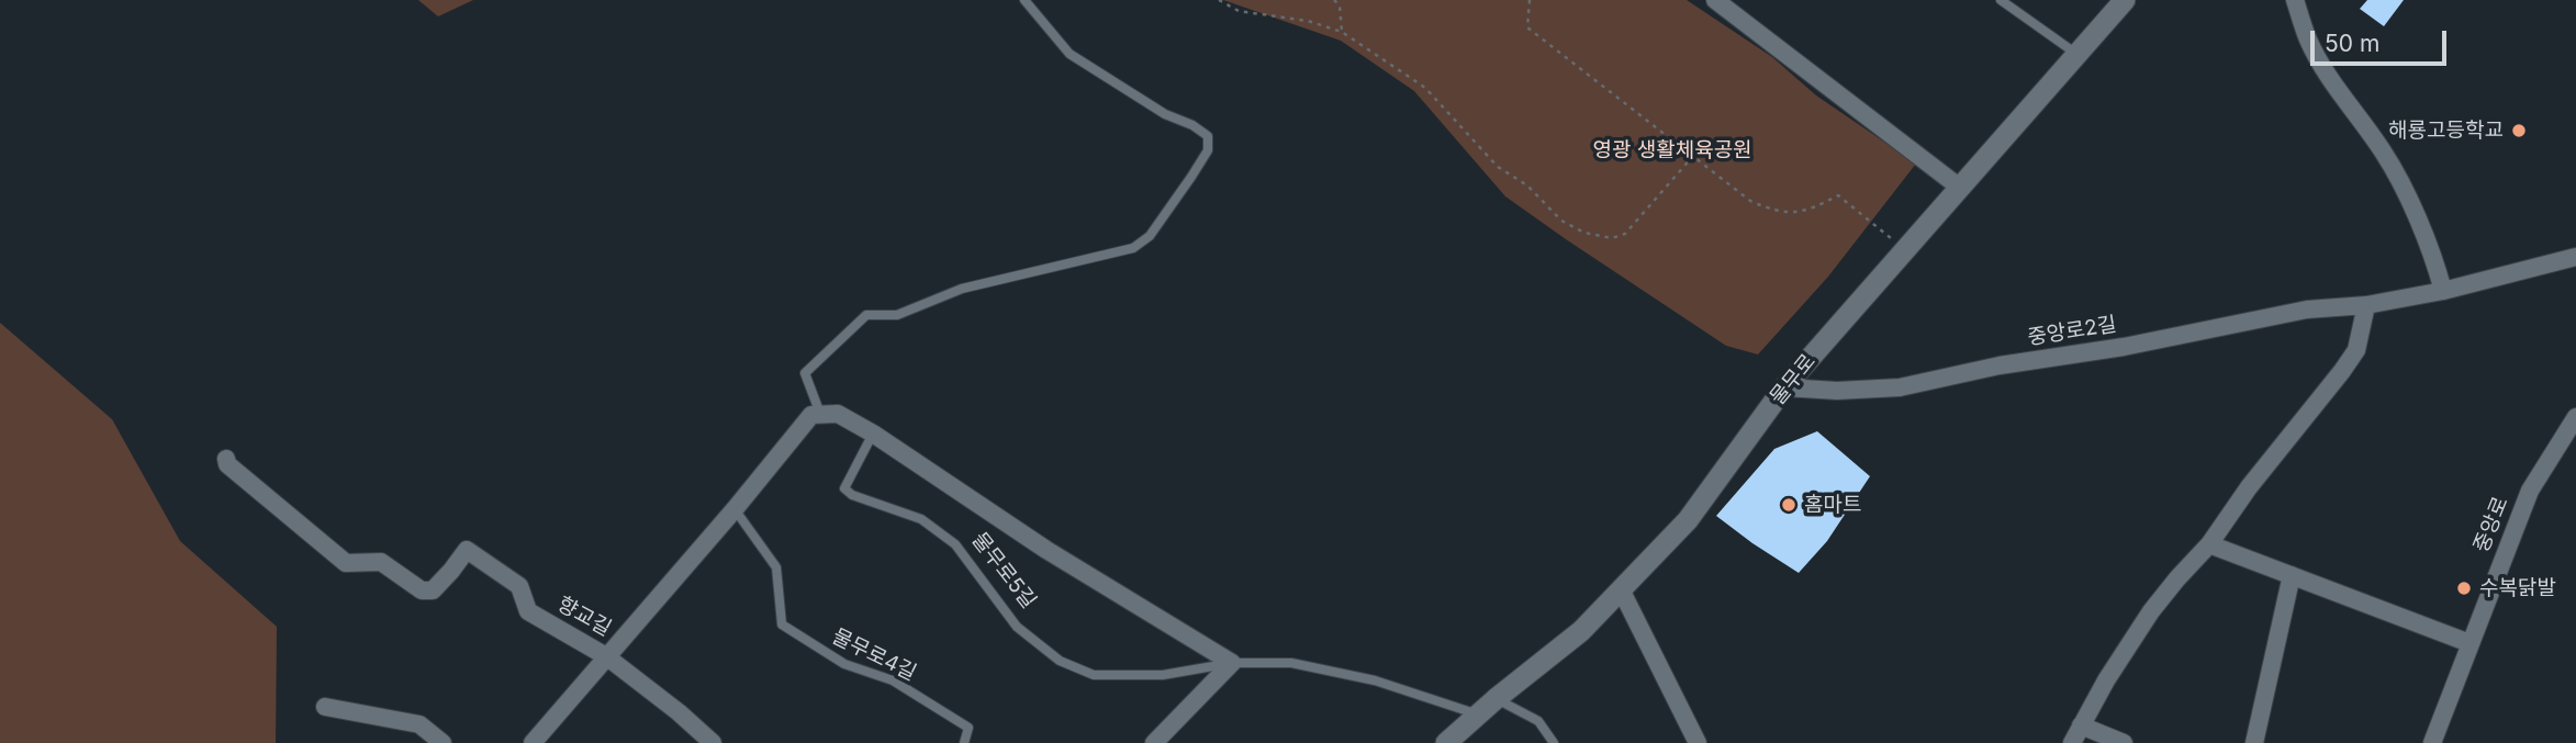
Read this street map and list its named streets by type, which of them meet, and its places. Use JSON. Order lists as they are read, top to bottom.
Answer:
{
  "streets": {
    "main road": ["물무로"],
    "street": [
      "중앙로2길",
      "중앙로",
      "물무로5길",
      "향교길"
    ],
    "lane": ["물무로4길"]
  },
  "crossings": [
    ["중앙로2길", "물무로"],
    ["물무로", "물무로5길"]
  ],
  "parks": ["영광 생활체육공원"],
  "places": ["해룡고등학교", "홈마트", "수복닭발"],
  "scale_bar": "50 m"
}
